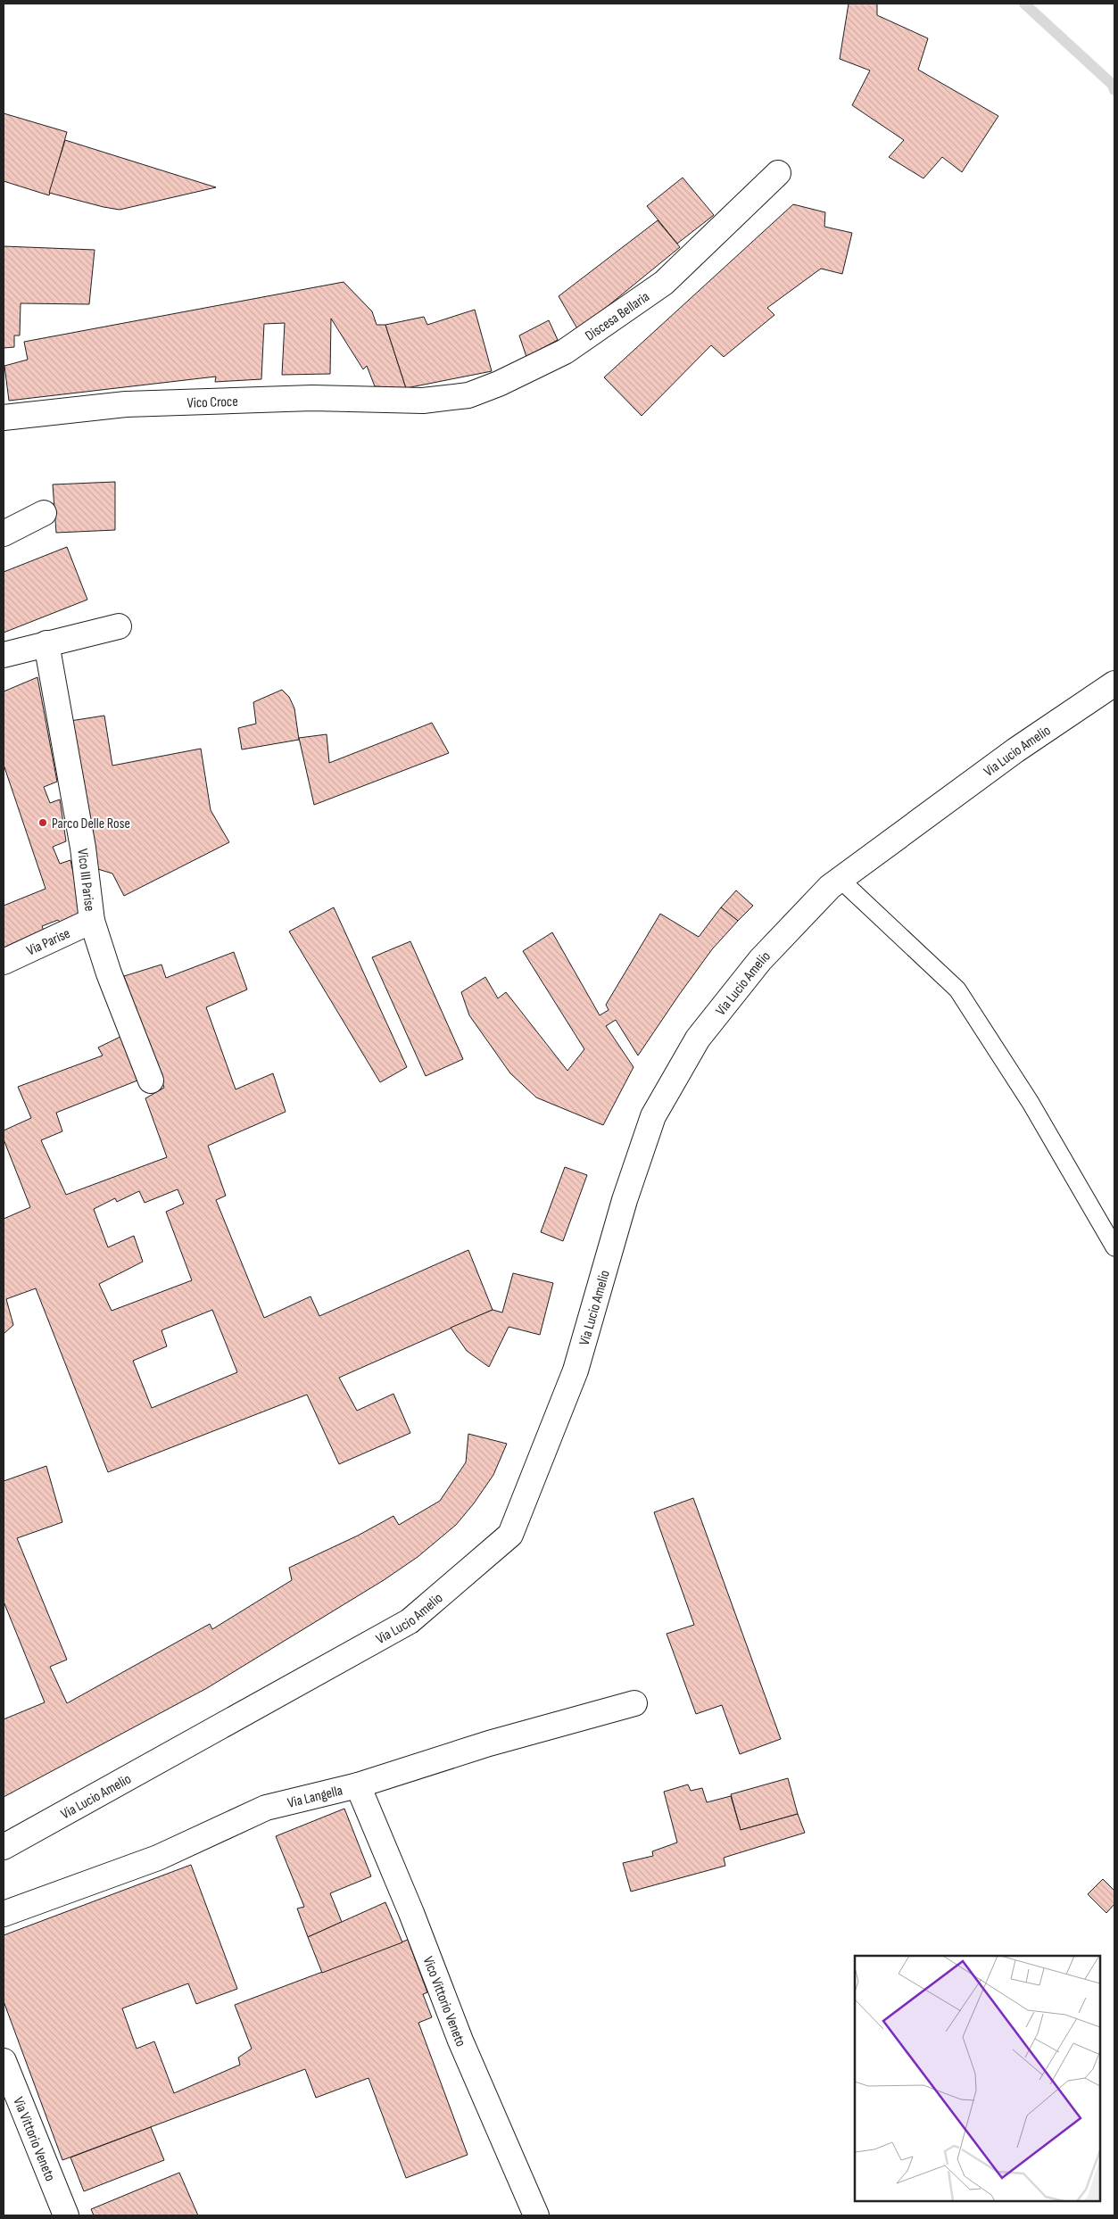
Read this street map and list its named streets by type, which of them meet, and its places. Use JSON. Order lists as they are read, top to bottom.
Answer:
{
  "streets": {
    "street": [
      "Discesa Bellaria",
      "Vico Croce",
      "Via Lucio Amelio",
      "Vico III Parise",
      "Via Parise",
      "Via Langella",
      "Vico Vittorio Veneto",
      "Via Vittorio Veneto"
    ]
  },
  "crossings": [
    ["Discesa Bellaria", "Vico Croce"],
    ["Vico III Parise", "Via Parise"],
    ["Via Langella", "Vico Vittorio Veneto"]
  ],
  "places": ["Parco Delle Rose"]
}
